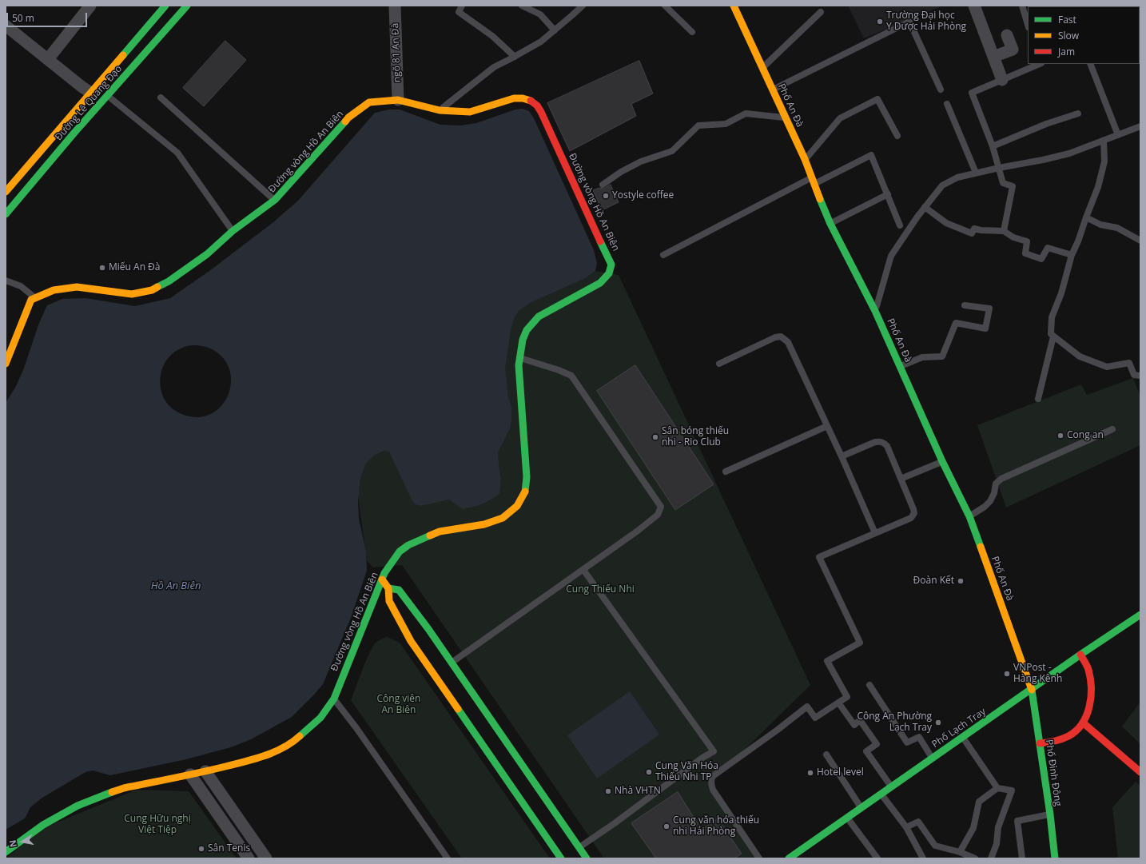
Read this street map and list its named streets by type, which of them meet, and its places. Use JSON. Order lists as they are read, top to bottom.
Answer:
{
  "streets": {
    "street": [
      "ngõ 81 An Đà",
      "Đường Lê Quang Đạo",
      "Phố An Đà",
      "Đường vòng Hồ An Biên",
      "Phố Lạch Tray",
      "Phố Đình Đông"
    ]
  },
  "crossings": [
    ["ngõ 81 An Đà", "Đường vòng Hồ An Biên"],
    ["Phố An Đà", "Phố Lạch Tray"],
    ["Phố An Đà", "Phố Đình Đông"],
    ["Phố Lạch Tray", "Phố Đình Đông"]
  ],
  "water": ["Hồ An Biên"],
  "parks": ["Cung Thiếu Nhi", "Công viên An Biên", "Cung Hữu nghị Việt Tiệp"],
  "places": [
    "Trường Đại học Y Dược Hải Phòng",
    "Yostyle coffee",
    "Miếu An Đà",
    "Cong an",
    "Sân bóng thiếu nhi - Rio Club",
    "Đoàn Kết",
    "VNPost - Hàng Kênh",
    "Công An Phường Lạch Tray",
    "Cung Văn Hóa Thiếu Nhi TP",
    "Hotel level",
    "Nhà VHTN",
    "Cung văn hóa thiếu nhi Hải Phòng",
    "Sân Tenis"
  ],
  "legend": ["Fast", "Slow", "Jam"],
  "scale_bar": "50 m",
  "north": "left"
}
